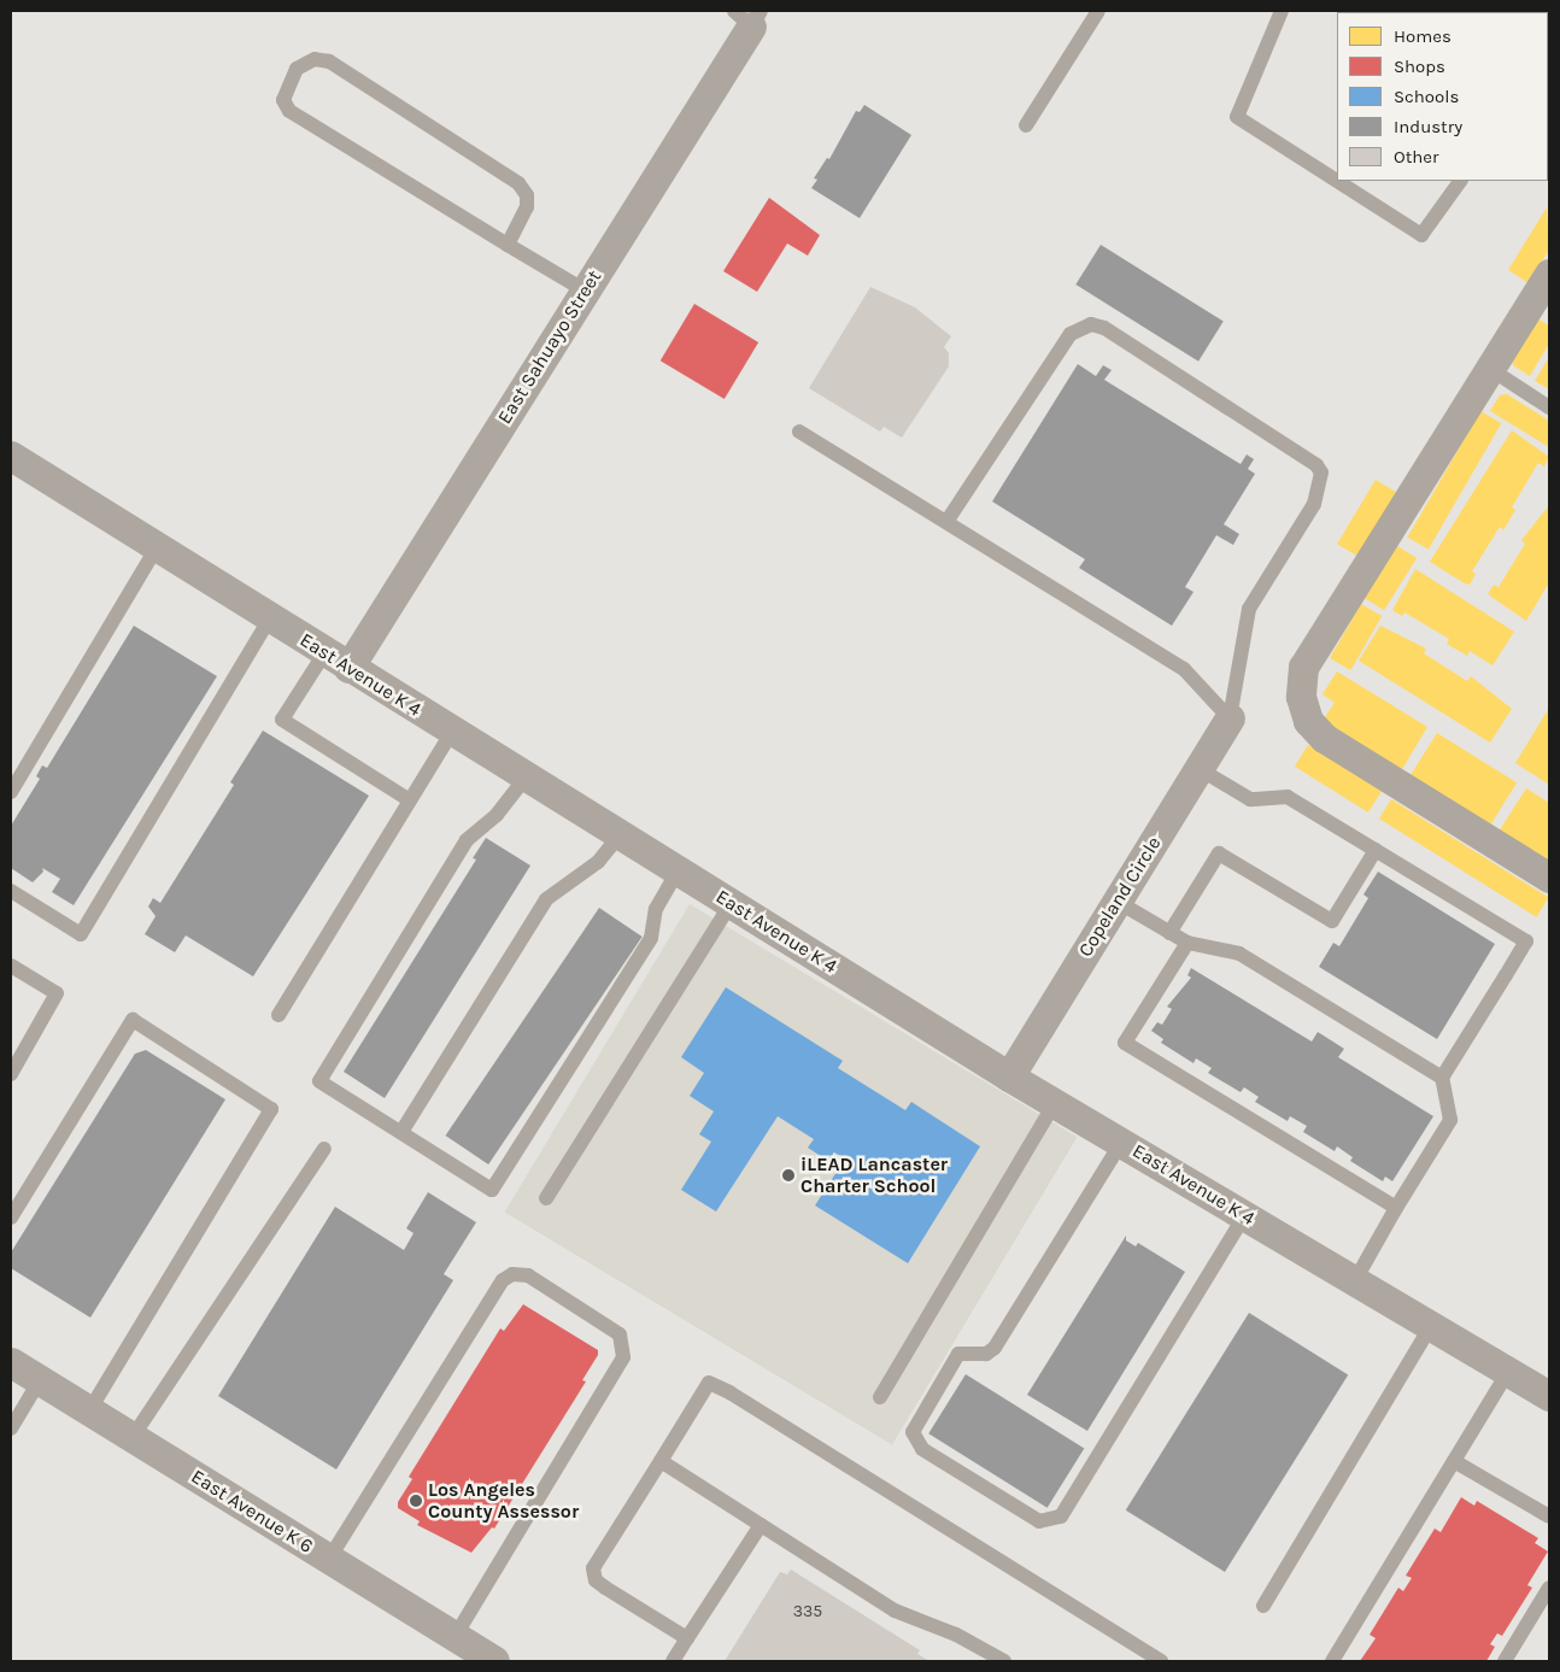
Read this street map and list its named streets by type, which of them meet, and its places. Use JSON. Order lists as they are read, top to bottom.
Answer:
{
  "streets": {
    "street": [
      "East Sahuayo Street",
      "East Avenue K 4",
      "Copeland Circle",
      "East Avenue K 6"
    ]
  },
  "crossings": [
    ["East Sahuayo Street", "East Avenue K 4"],
    ["East Avenue K 4", "Copeland Circle"]
  ],
  "places": ["iLEAD Lancaster Charter School", "Los Angeles County Assessor"],
  "house_numbers": ["335"],
  "legend": [
    "Homes",
    "Shops",
    "Schools",
    "Industry",
    "Other"
  ]
}
